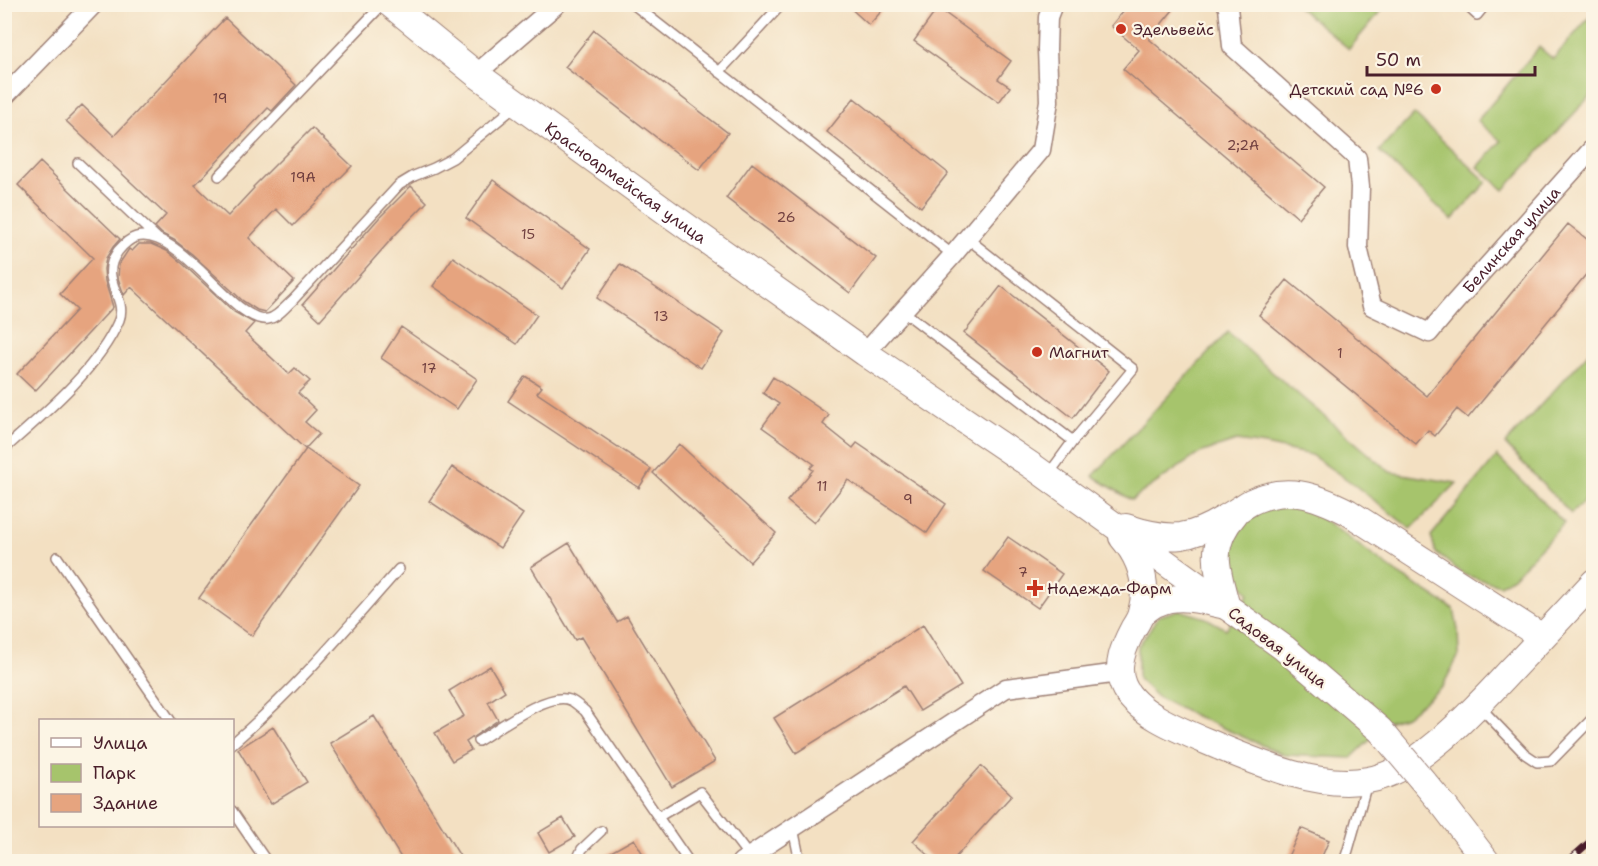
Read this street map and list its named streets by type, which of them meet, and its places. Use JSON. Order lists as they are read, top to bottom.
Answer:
{
  "streets": {
    "main road": ["Красноармейская улица", "Садовая улица"],
    "street": ["Белинская улица"]
  },
  "crossings": [
    ["Красноармейская улица", "Садовая улица"]
  ],
  "places": {
    "other": ["Эдельвейс", "Детский сад №6", "Магнит"],
    "health": ["Надежда-Фарм"]
  },
  "house_numbers": [
    "19",
    "2;2А",
    "19А",
    "26",
    "15",
    "13",
    "1",
    "17",
    "11",
    "9",
    "7"
  ],
  "legend": ["Улица", "Парк", "Здание"],
  "scale_bar": "50 m"
}
